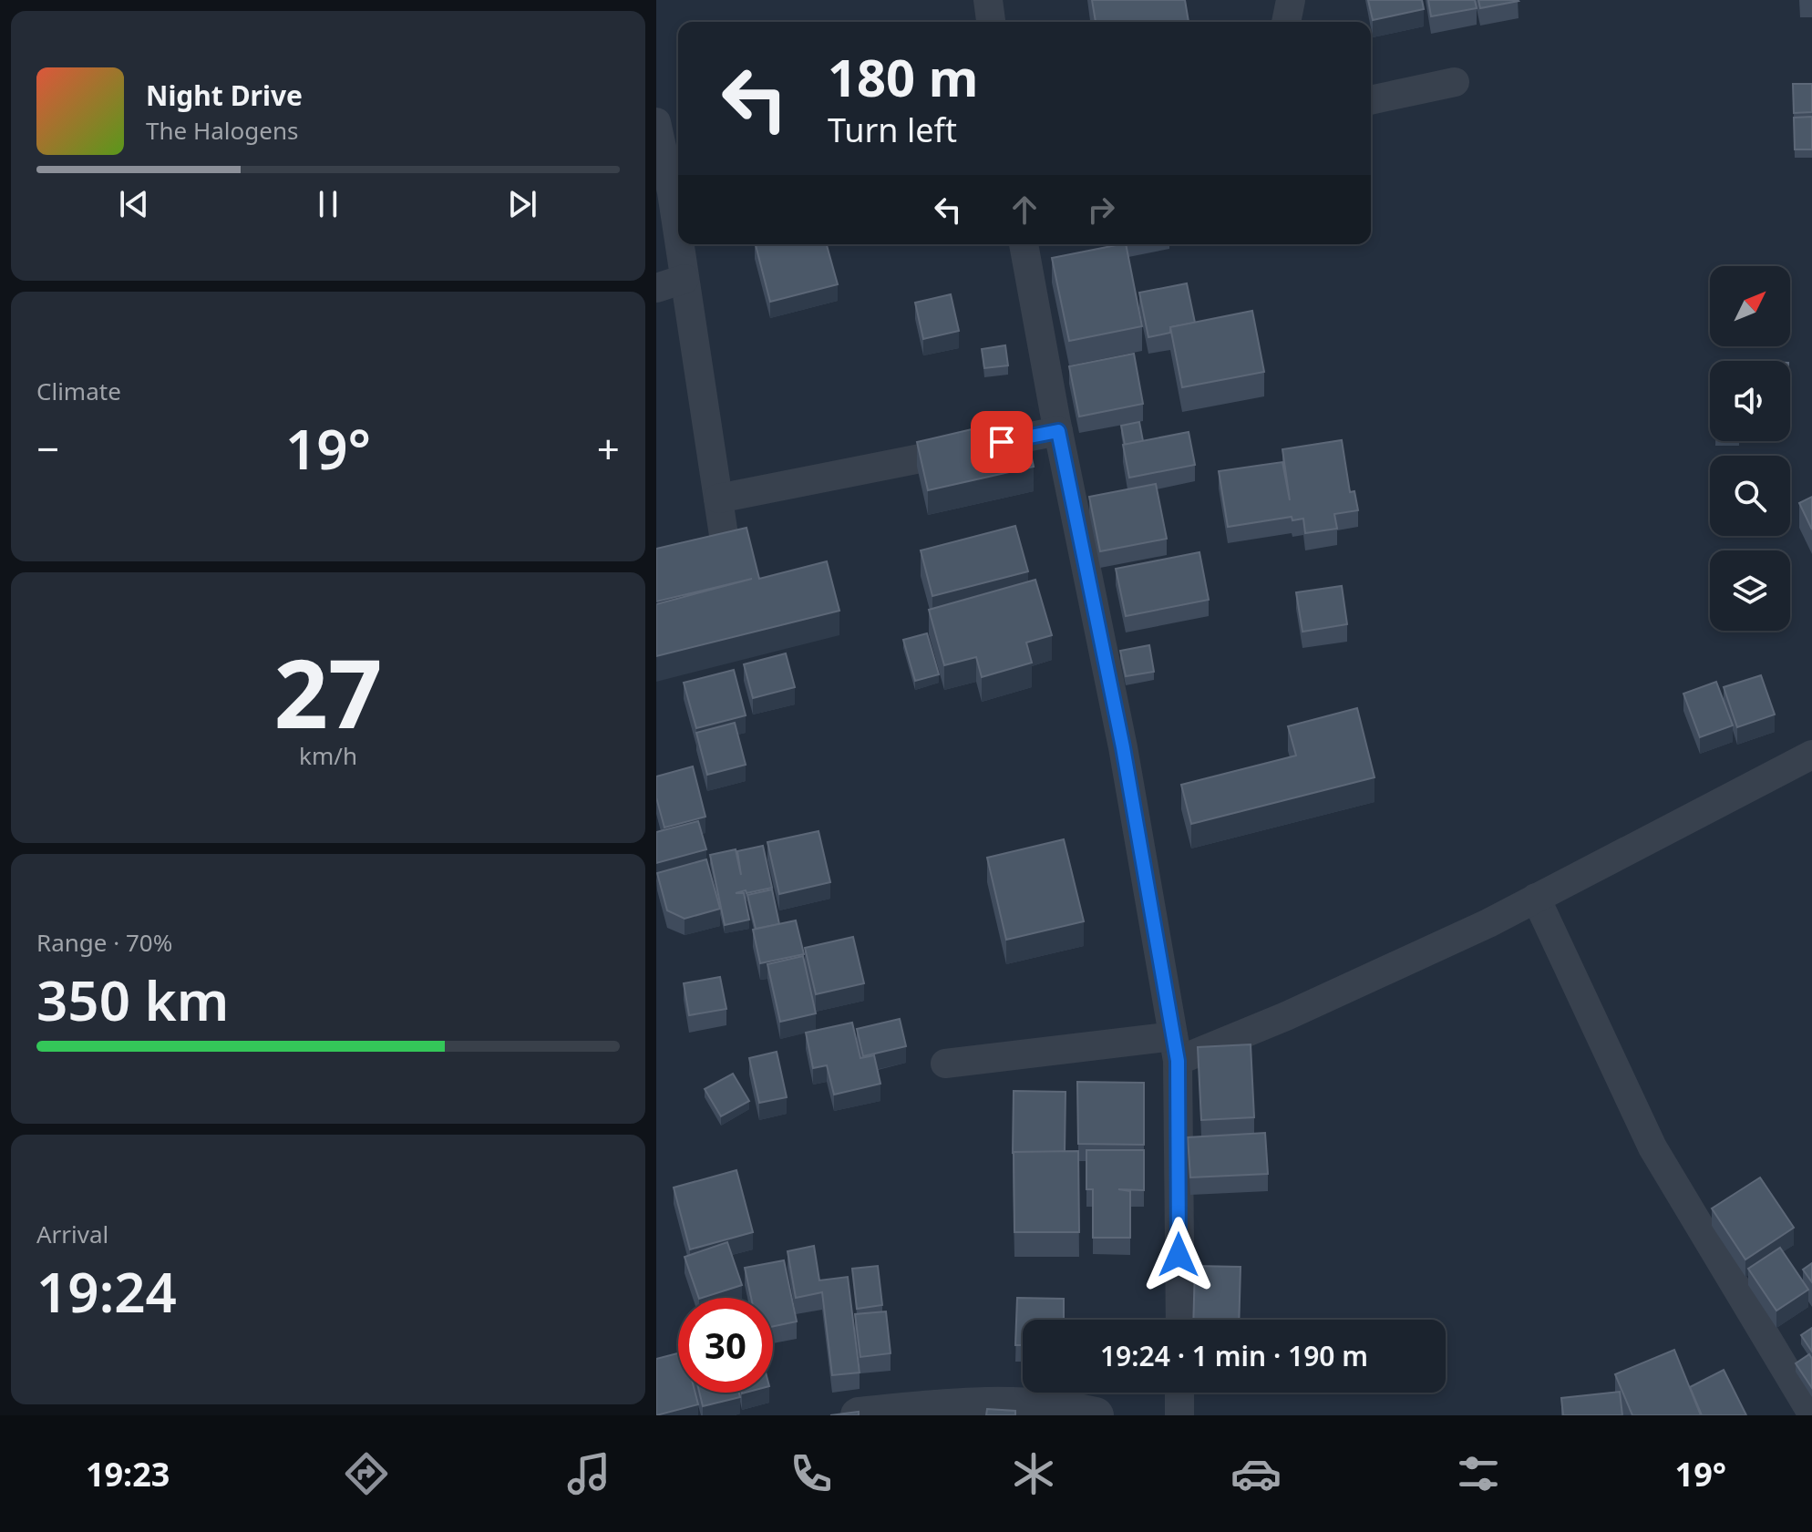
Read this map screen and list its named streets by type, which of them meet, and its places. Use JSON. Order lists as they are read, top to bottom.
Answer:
{
  "north": "top right",
  "page": {
    "turn": ["180 m", "Turn left"],
    "song": ["Night Drive", "The Halogens"],
    "tile": [
      "Climate",
      ["27", "km/h"],
      ["Range · 70%", "350 km"],
      ["Arrival", "19:24"]
    ],
    "heat": ["−", "19°", "+"],
    "limit": "30",
    "trip": "19:24 · 1 min · 190 m",
    "tabs": ["19:23", "19°"]
  }
}
